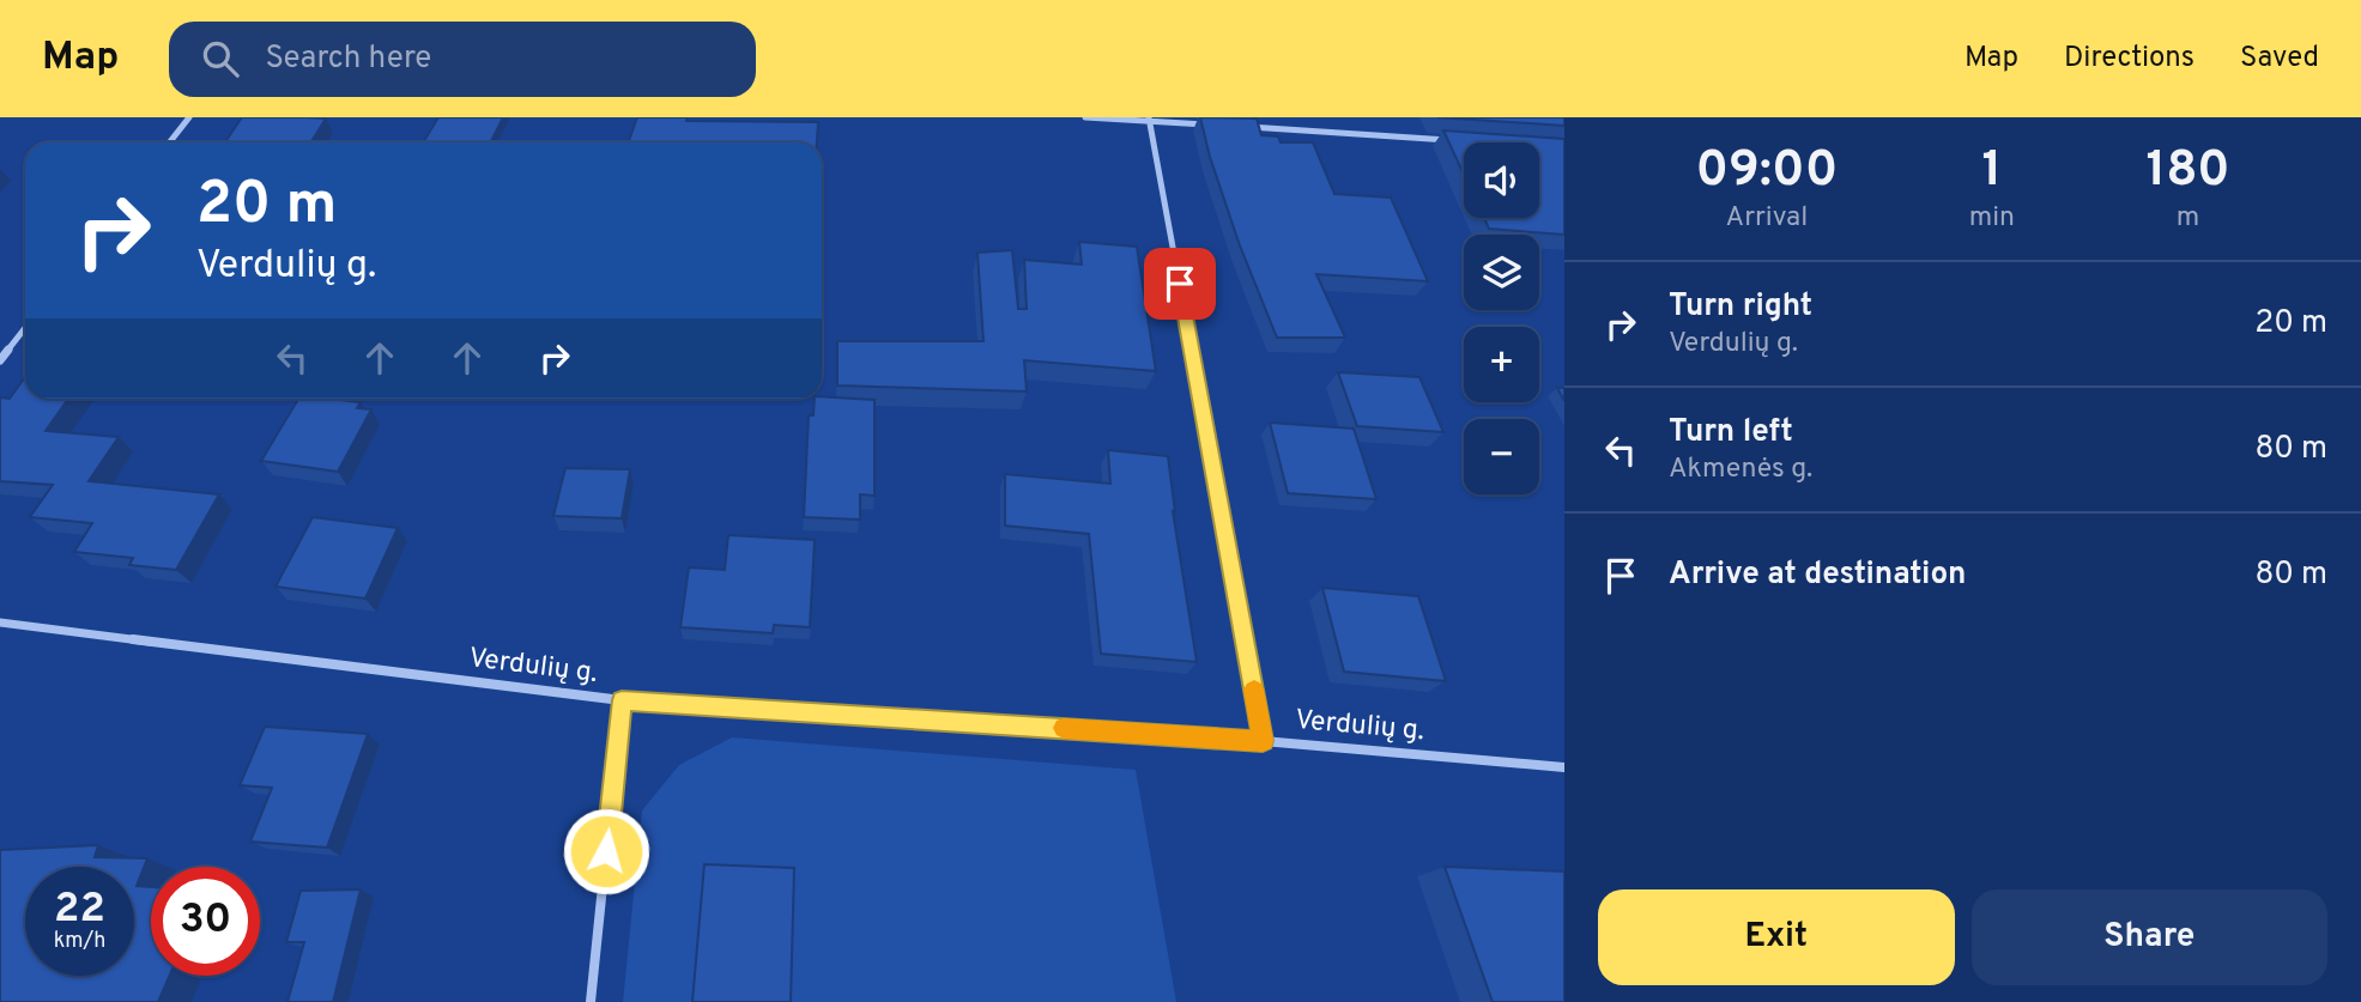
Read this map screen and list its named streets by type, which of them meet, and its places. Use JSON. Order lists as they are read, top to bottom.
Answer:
{
  "streets": {
    "street": ["Verdulių g."]
  },
  "page": {
    "header": "Map",
    "search": "Search here",
    "nav": ["Map", "Directions", "Saved"],
    "eta": [
      "09:00",
      "Arrival",
      "1",
      "min",
      "180",
      "m"
    ],
    "map_buttons": ["+", "−"],
    "turn": ["20 m", "Verdulių g."],
    "list": [
      {
        "name": "Turn right",
        "note": "Verdulių g.",
        "value": "20 m"
      },
      {
        "name": "Turn left",
        "note": "Akmenės g.",
        "value": "80 m"
      },
      {
        "name": "Arrive at destination",
        "value": "80 m"
      }
    ],
    "speed": "22 km/h",
    "limit": "30",
    "buttons": ["Exit", "Share"]
  }
}
